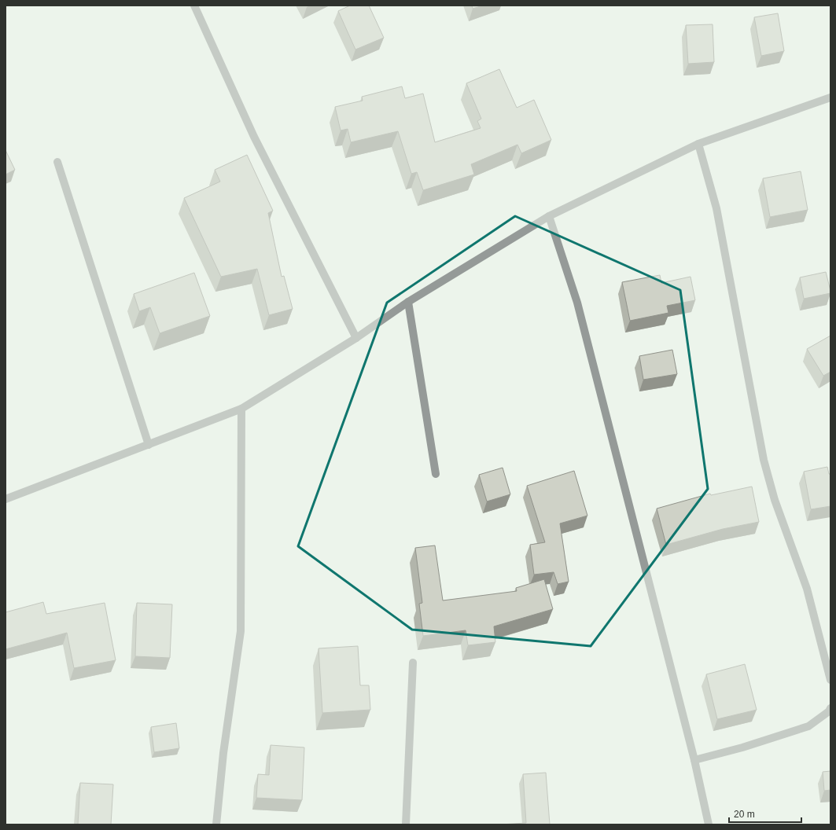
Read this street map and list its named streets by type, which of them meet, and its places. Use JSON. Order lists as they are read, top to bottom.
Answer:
{
  "scale_bar": "20 m"
}
